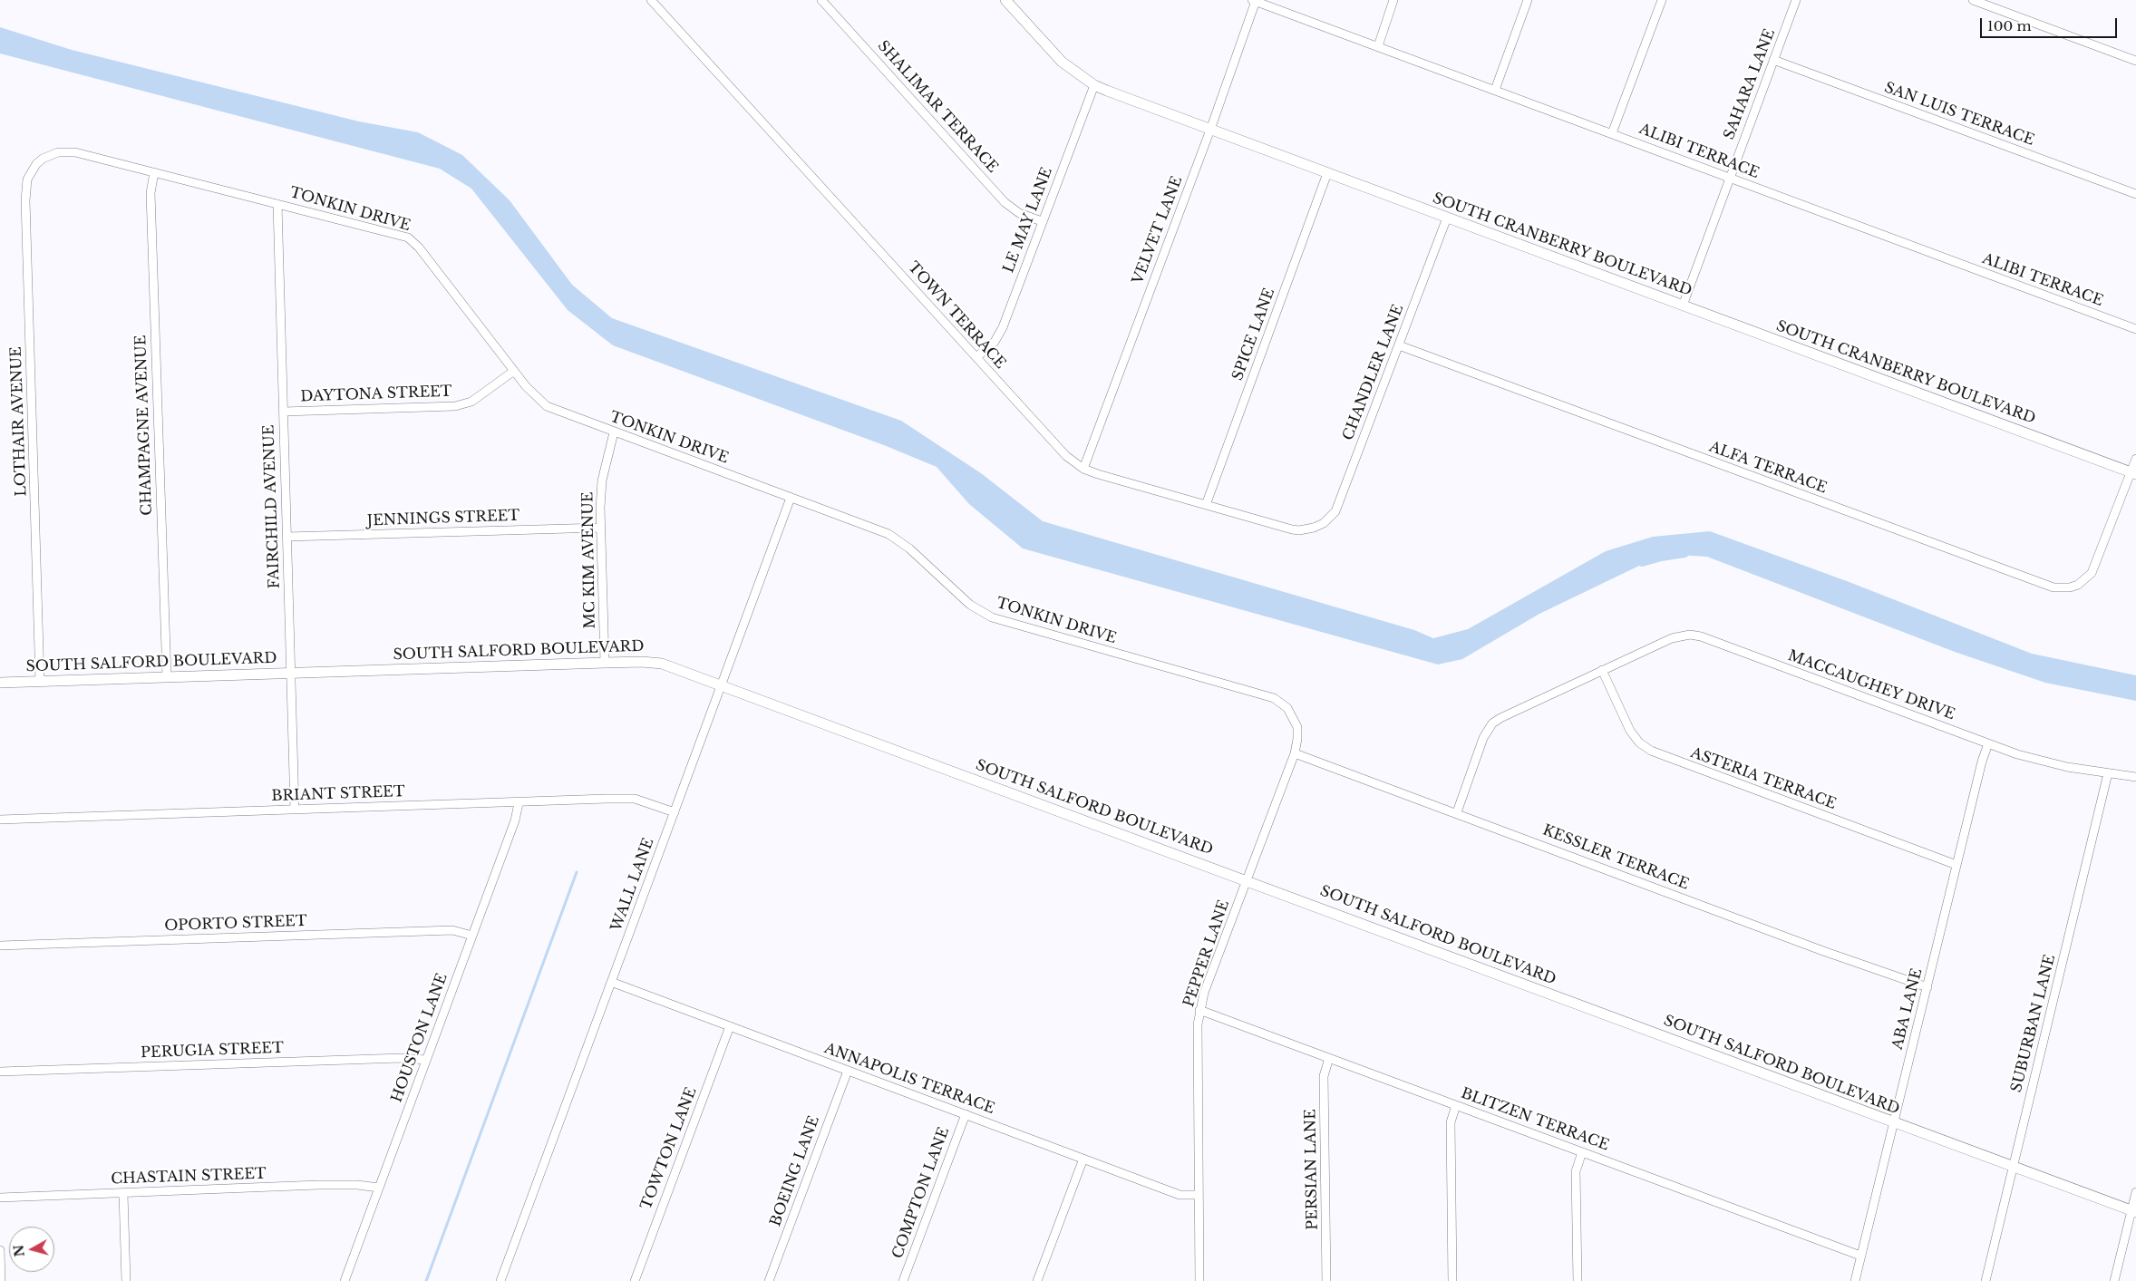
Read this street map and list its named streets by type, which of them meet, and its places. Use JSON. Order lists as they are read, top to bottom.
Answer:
{
  "streets": {
    "street": [
      "SAHARA LANE",
      "SHALIMAR TERRACE",
      "SAN LUIS TERRACE",
      "ALIBI TERRACE",
      "TONKIN DRIVE",
      "LE MAY LANE",
      "VELVET LANE",
      "SOUTH CRANBERRY BOULEVARD",
      "TOWN TERRACE",
      "SPICE LANE",
      "CHANDLER LANE",
      "DAYTONA STREET",
      "LOTHAIR AVENUE",
      "CHAMPAGNE AVENUE",
      "ALFA TERRACE",
      "FAIRCHILD AVENUE",
      "JENNINGS STREET",
      "MC KIM AVENUE",
      "SOUTH SALFORD BOULEVARD",
      "MACCAUGHEY DRIVE",
      "ASTERIA TERRACE",
      "BRIANT STREET",
      "KESSLER TERRACE",
      "WALL LANE",
      "OPORTO STREET",
      "PEPPER LANE",
      "ABA LANE",
      "SUBURBAN LANE",
      "HOUSTON LANE",
      "PERUGIA STREET",
      "ANNAPOLIS TERRACE",
      "BLITZEN TERRACE",
      "TOWTON LANE",
      "PERSIAN LANE",
      "BOEING LANE",
      "CHASTAIN STREET",
      "COMPTON LANE"
    ]
  },
  "crossings": [
    ["SAHARA LANE", "SAN LUIS TERRACE"],
    ["SAHARA LANE", "ALIBI TERRACE"],
    ["SAHARA LANE", "SOUTH CRANBERRY BOULEVARD"],
    ["SHALIMAR TERRACE", "LE MAY LANE"],
    ["ALIBI TERRACE", "VELVET LANE"],
    ["TONKIN DRIVE", "DAYTONA STREET"],
    ["TONKIN DRIVE", "LOTHAIR AVENUE"],
    ["TONKIN DRIVE", "CHAMPAGNE AVENUE"],
    ["TONKIN DRIVE", "FAIRCHILD AVENUE"],
    ["TONKIN DRIVE", "MC KIM AVENUE"],
    ["TONKIN DRIVE", "KESSLER TERRACE"],
    ["TONKIN DRIVE", "WALL LANE"],
    ["TONKIN DRIVE", "PEPPER LANE"],
    ["LE MAY LANE", "SOUTH CRANBERRY BOULEVARD"],
    ["LE MAY LANE", "TOWN TERRACE"],
    ["VELVET LANE", "SOUTH CRANBERRY BOULEVARD"],
    ["VELVET LANE", "TOWN TERRACE"],
    ["SOUTH CRANBERRY BOULEVARD", "SPICE LANE"],
    ["SOUTH CRANBERRY BOULEVARD", "CHANDLER LANE"],
    ["SOUTH CRANBERRY BOULEVARD", "ALFA TERRACE"],
    ["TOWN TERRACE", "SPICE LANE"],
    ["TOWN TERRACE", "CHANDLER LANE"],
    ["CHANDLER LANE", "ALFA TERRACE"],
    ["DAYTONA STREET", "FAIRCHILD AVENUE"],
    ["LOTHAIR AVENUE", "SOUTH SALFORD BOULEVARD"],
    ["CHAMPAGNE AVENUE", "SOUTH SALFORD BOULEVARD"],
    ["FAIRCHILD AVENUE", "JENNINGS STREET"],
    ["FAIRCHILD AVENUE", "SOUTH SALFORD BOULEVARD"],
    ["FAIRCHILD AVENUE", "BRIANT STREET"],
    ["JENNINGS STREET", "MC KIM AVENUE"],
    ["MC KIM AVENUE", "SOUTH SALFORD BOULEVARD"],
    ["SOUTH SALFORD BOULEVARD", "WALL LANE"],
    ["SOUTH SALFORD BOULEVARD", "PEPPER LANE"],
    ["SOUTH SALFORD BOULEVARD", "ABA LANE"],
    ["SOUTH SALFORD BOULEVARD", "SUBURBAN LANE"],
    ["MACCAUGHEY DRIVE", "ASTERIA TERRACE"],
    ["MACCAUGHEY DRIVE", "KESSLER TERRACE"],
    ["MACCAUGHEY DRIVE", "ABA LANE"],
    ["MACCAUGHEY DRIVE", "SUBURBAN LANE"],
    ["ASTERIA TERRACE", "ABA LANE"],
    ["BRIANT STREET", "WALL LANE"],
    ["BRIANT STREET", "HOUSTON LANE"],
    ["KESSLER TERRACE", "PEPPER LANE"],
    ["KESSLER TERRACE", "ABA LANE"],
    ["WALL LANE", "ANNAPOLIS TERRACE"],
    ["OPORTO STREET", "HOUSTON LANE"],
    ["PEPPER LANE", "ANNAPOLIS TERRACE"],
    ["PEPPER LANE", "BLITZEN TERRACE"],
    ["ABA LANE", "BLITZEN TERRACE"],
    ["HOUSTON LANE", "PERUGIA STREET"],
    ["HOUSTON LANE", "CHASTAIN STREET"],
    ["ANNAPOLIS TERRACE", "TOWTON LANE"],
    ["ANNAPOLIS TERRACE", "BOEING LANE"],
    ["ANNAPOLIS TERRACE", "COMPTON LANE"],
    ["BLITZEN TERRACE", "PERSIAN LANE"]
  ],
  "scale_bar": "100 m",
  "north": "left"
}
